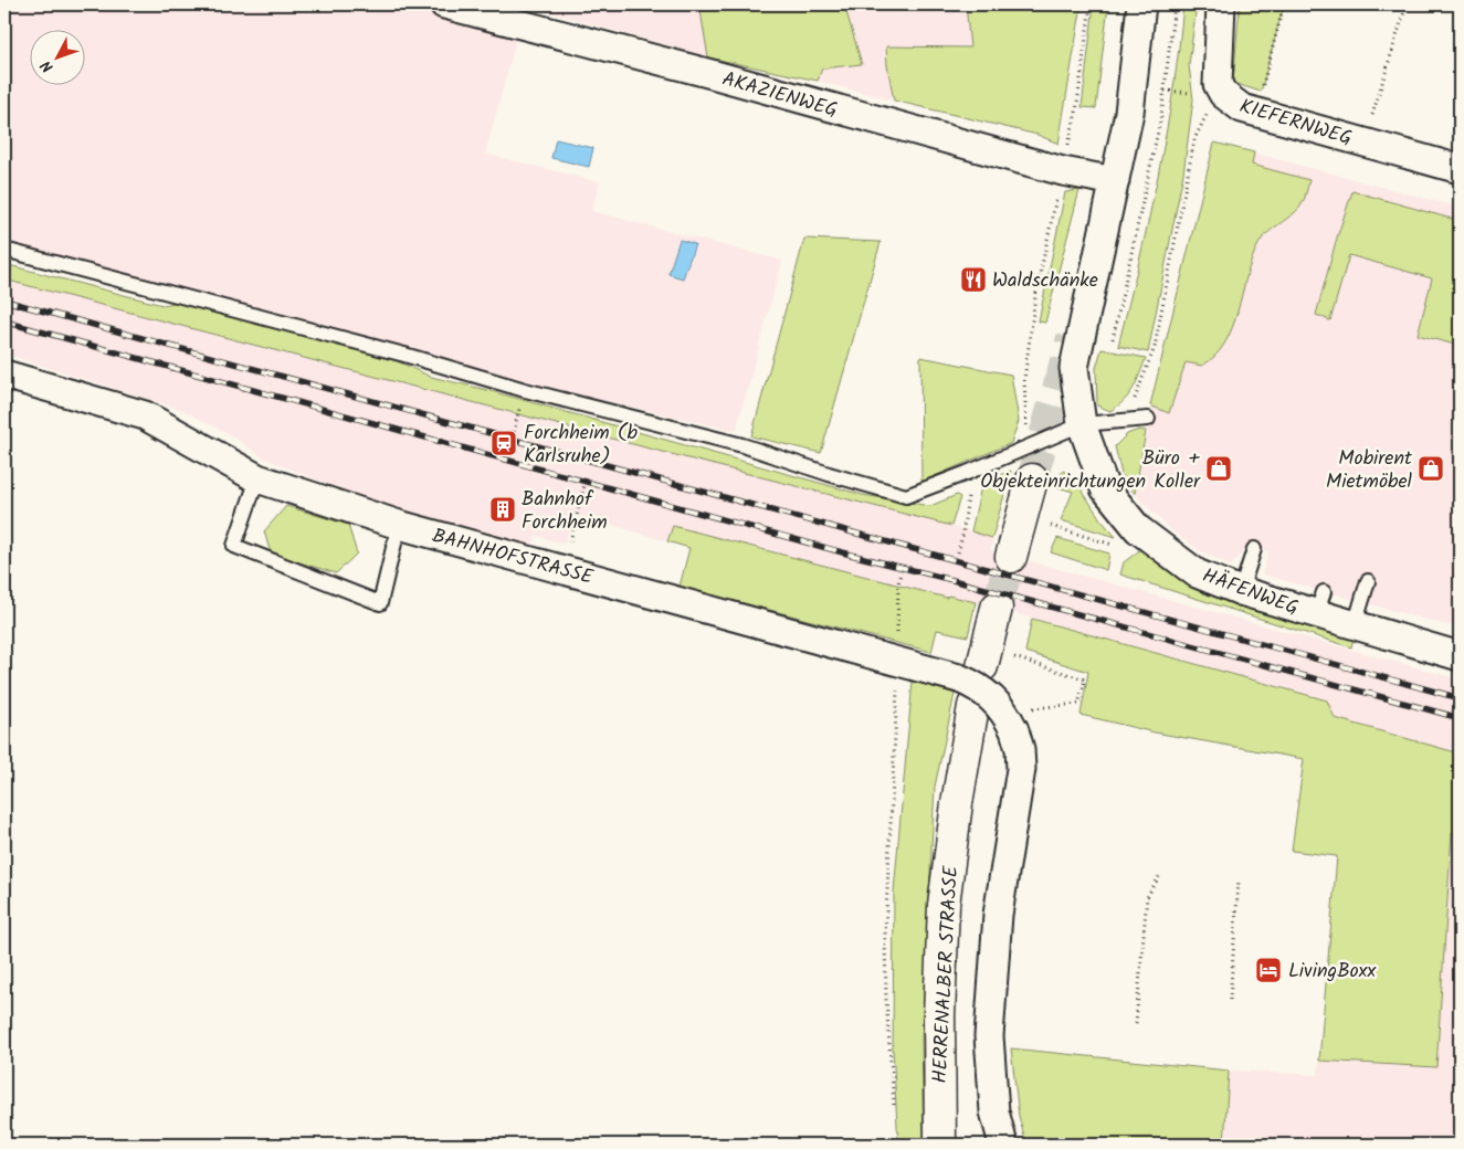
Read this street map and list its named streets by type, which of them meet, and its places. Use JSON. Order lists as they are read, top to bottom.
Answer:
{
  "streets": {
    "main road": ["HERRENALBER STRASSE"],
    "street": [
      "AKAZIENWEG",
      "KIEFERNWEG",
      "BAHNHOFSTRASSE",
      "HÄFENWEG"
    ]
  },
  "places": {
    "restaurant": ["Waldschänke"],
    "station": ["Forchheim (b Karlsruhe)"],
    "shop": ["Büro + Objekteinrichtungen Koller", "Mobirent Mietmöbel"],
    "building": ["Bahnhof Forchheim"],
    "hotel": ["LivingBoxx"]
  },
  "north": "bottom left"
}
